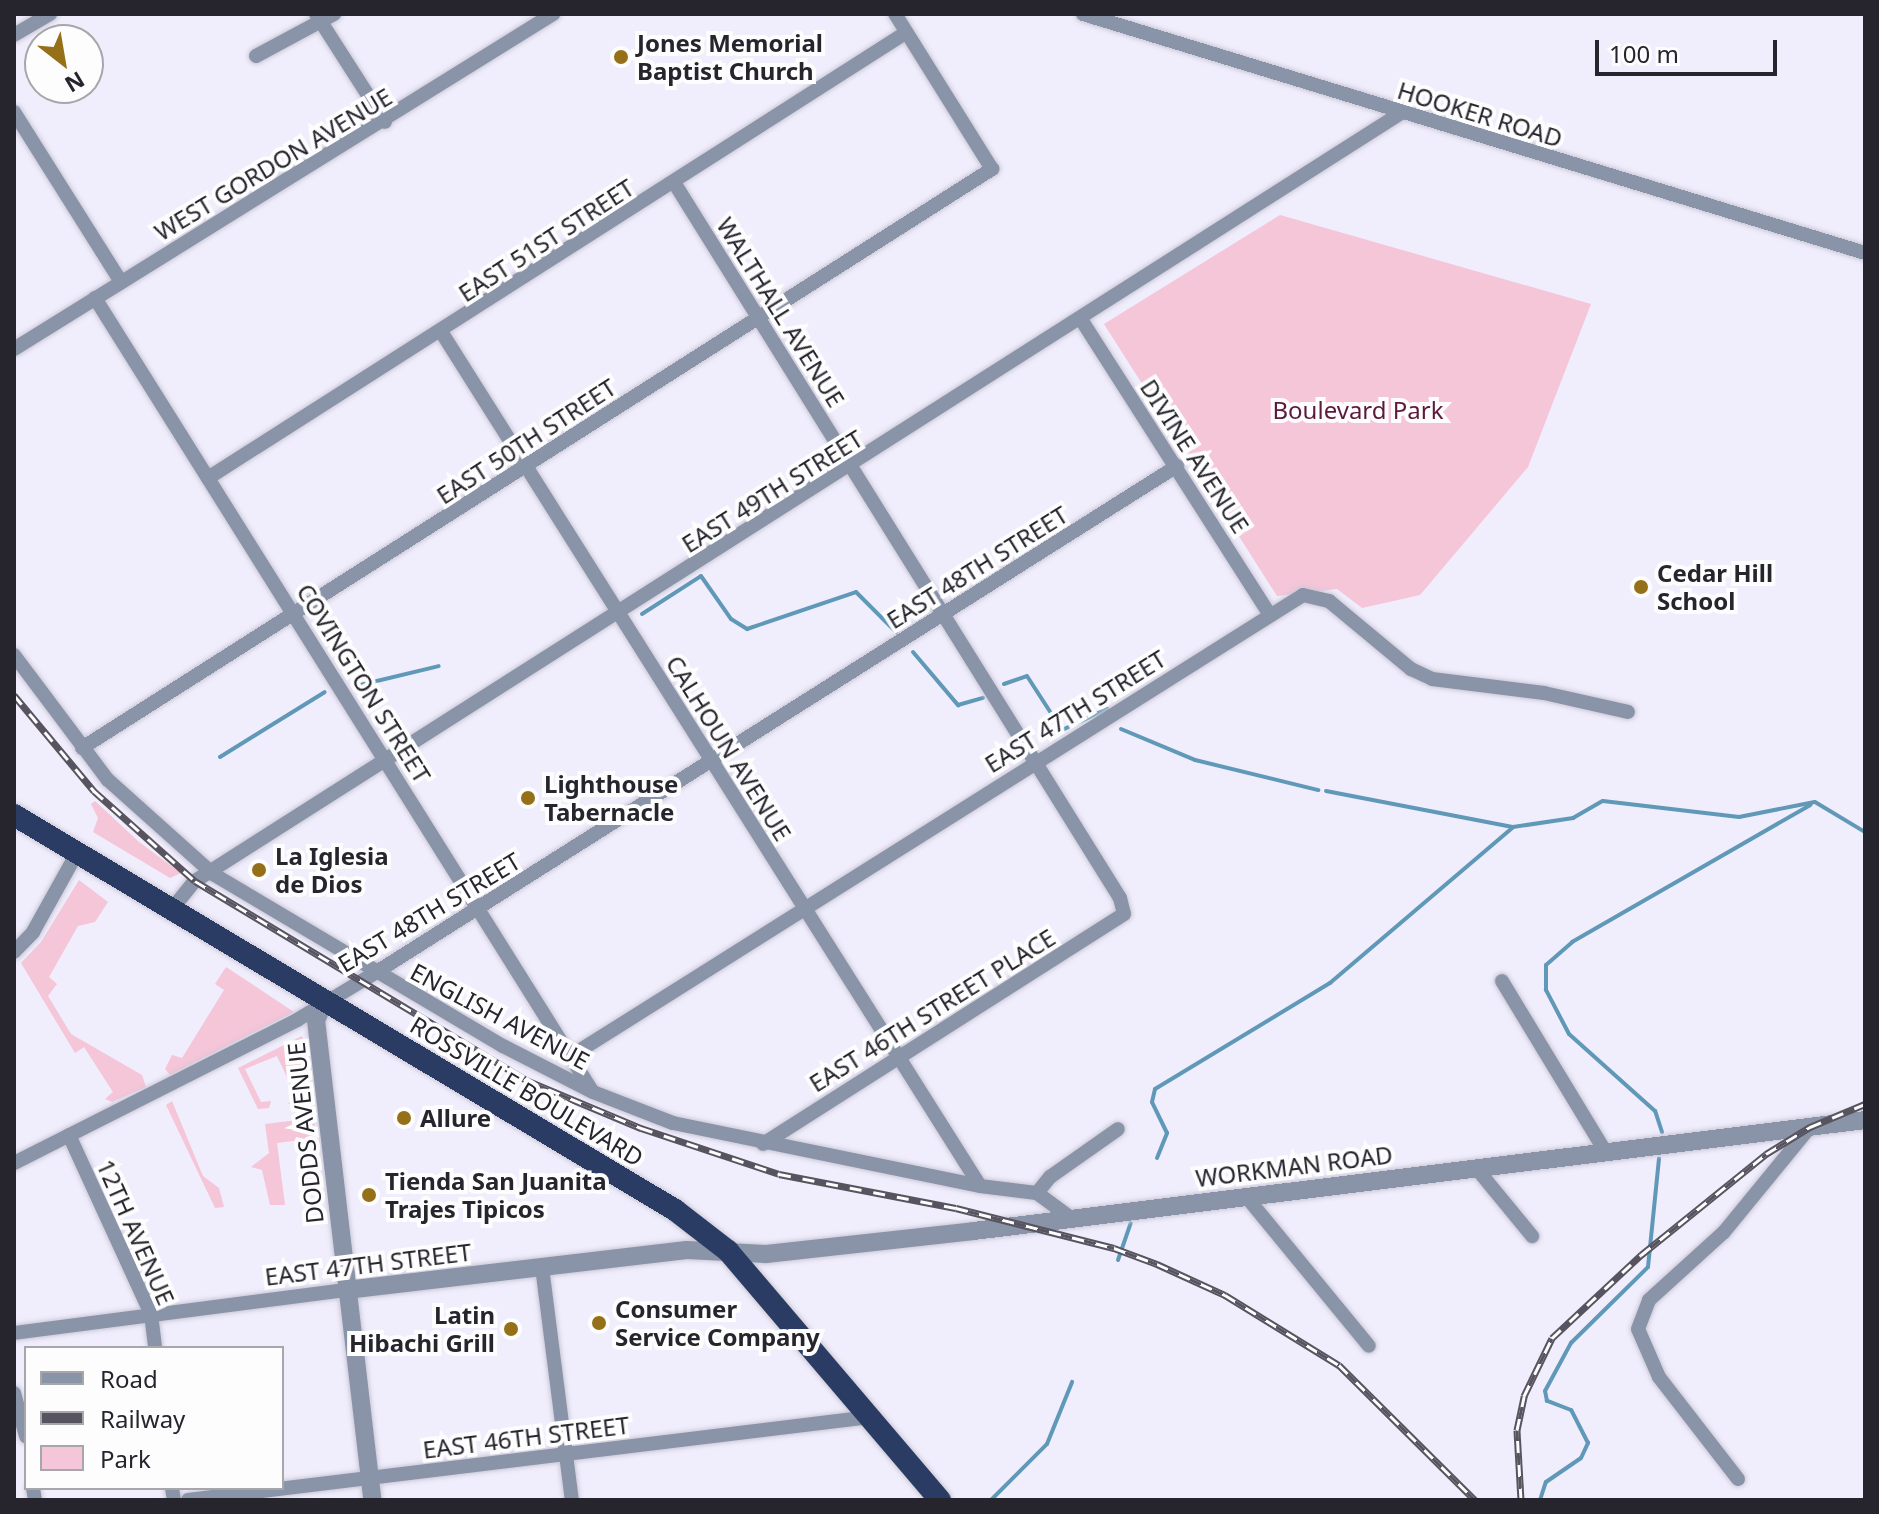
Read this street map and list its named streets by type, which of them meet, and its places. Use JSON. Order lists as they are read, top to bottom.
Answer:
{
  "streets": {
    "highway": ["ROSSVILLE BOULEVARD"],
    "street": [
      "HOOKER ROAD",
      "WEST GORDON AVENUE",
      "EAST 51ST STREET",
      "WALTHALL AVENUE",
      "EAST 50TH STREET",
      "DIVINE AVENUE",
      "EAST 49TH STREET",
      "EAST 48TH STREET",
      "COVINGTON STREET",
      "EAST 47TH STREET",
      "CALHOUN AVENUE",
      "EAST 46TH STREET PLACE",
      "ENGLISH AVENUE",
      "DODDS AVENUE",
      "WORKMAN ROAD",
      "12TH AVENUE",
      "EAST 46TH STREET"
    ]
  },
  "crossings": [
    ["HOOKER ROAD", "EAST 49TH STREET"],
    ["WEST GORDON AVENUE", "COVINGTON STREET"],
    ["EAST 51ST STREET", "WALTHALL AVENUE"],
    ["EAST 51ST STREET", "EAST 50TH STREET"],
    ["EAST 51ST STREET", "COVINGTON STREET"],
    ["EAST 51ST STREET", "CALHOUN AVENUE"],
    ["WALTHALL AVENUE", "EAST 50TH STREET"],
    ["WALTHALL AVENUE", "EAST 49TH STREET"],
    ["WALTHALL AVENUE", "EAST 48TH STREET"],
    ["WALTHALL AVENUE", "EAST 47TH STREET"],
    ["WALTHALL AVENUE", "EAST 46TH STREET PLACE"],
    ["EAST 50TH STREET", "COVINGTON STREET"],
    ["EAST 50TH STREET", "CALHOUN AVENUE"],
    ["EAST 50TH STREET", "ENGLISH AVENUE"],
    ["DIVINE AVENUE", "EAST 49TH STREET"],
    ["DIVINE AVENUE", "EAST 48TH STREET"],
    ["DIVINE AVENUE", "EAST 47TH STREET"],
    ["EAST 49TH STREET", "COVINGTON STREET"],
    ["EAST 49TH STREET", "CALHOUN AVENUE"],
    ["EAST 49TH STREET", "ENGLISH AVENUE"],
    ["EAST 49TH STREET", "ROSSVILLE BOULEVARD"],
    ["EAST 48TH STREET", "COVINGTON STREET"],
    ["EAST 48TH STREET", "CALHOUN AVENUE"],
    ["EAST 48TH STREET", "ENGLISH AVENUE"],
    ["EAST 48TH STREET", "ROSSVILLE BOULEVARD"],
    ["EAST 48TH STREET", "DODDS AVENUE"],
    ["EAST 48TH STREET", "12TH AVENUE"],
    ["COVINGTON STREET", "EAST 47TH STREET"],
    ["COVINGTON STREET", "ENGLISH AVENUE"],
    ["EAST 47TH STREET", "CALHOUN AVENUE"],
    ["EAST 47TH STREET", "ROSSVILLE BOULEVARD"],
    ["EAST 47TH STREET", "DODDS AVENUE"],
    ["EAST 47TH STREET", "WORKMAN ROAD"],
    ["EAST 47TH STREET", "12TH AVENUE"],
    ["CALHOUN AVENUE", "EAST 46TH STREET PLACE"],
    ["CALHOUN AVENUE", "ENGLISH AVENUE"],
    ["EAST 46TH STREET PLACE", "ENGLISH AVENUE"],
    ["ENGLISH AVENUE", "WORKMAN ROAD"],
    ["ROSSVILLE BOULEVARD", "DODDS AVENUE"],
    ["ROSSVILLE BOULEVARD", "WORKMAN ROAD"],
    ["ROSSVILLE BOULEVARD", "EAST 46TH STREET"],
    ["DODDS AVENUE", "EAST 46TH STREET"]
  ],
  "parks": ["Boulevard Park"],
  "places": [
    "Jones Memorial Baptist Church",
    "Cedar Hill School",
    "Lighthouse Tabernacle",
    "La Iglesia de Dios",
    "Allure",
    "Tienda San Juanita Trajes Tipicos",
    "Consumer Service Company",
    "Latin Hibachi Grill"
  ],
  "legend": ["Road", "Railway", "Park"],
  "scale_bar": "100 m",
  "north": "bottom right"
}
